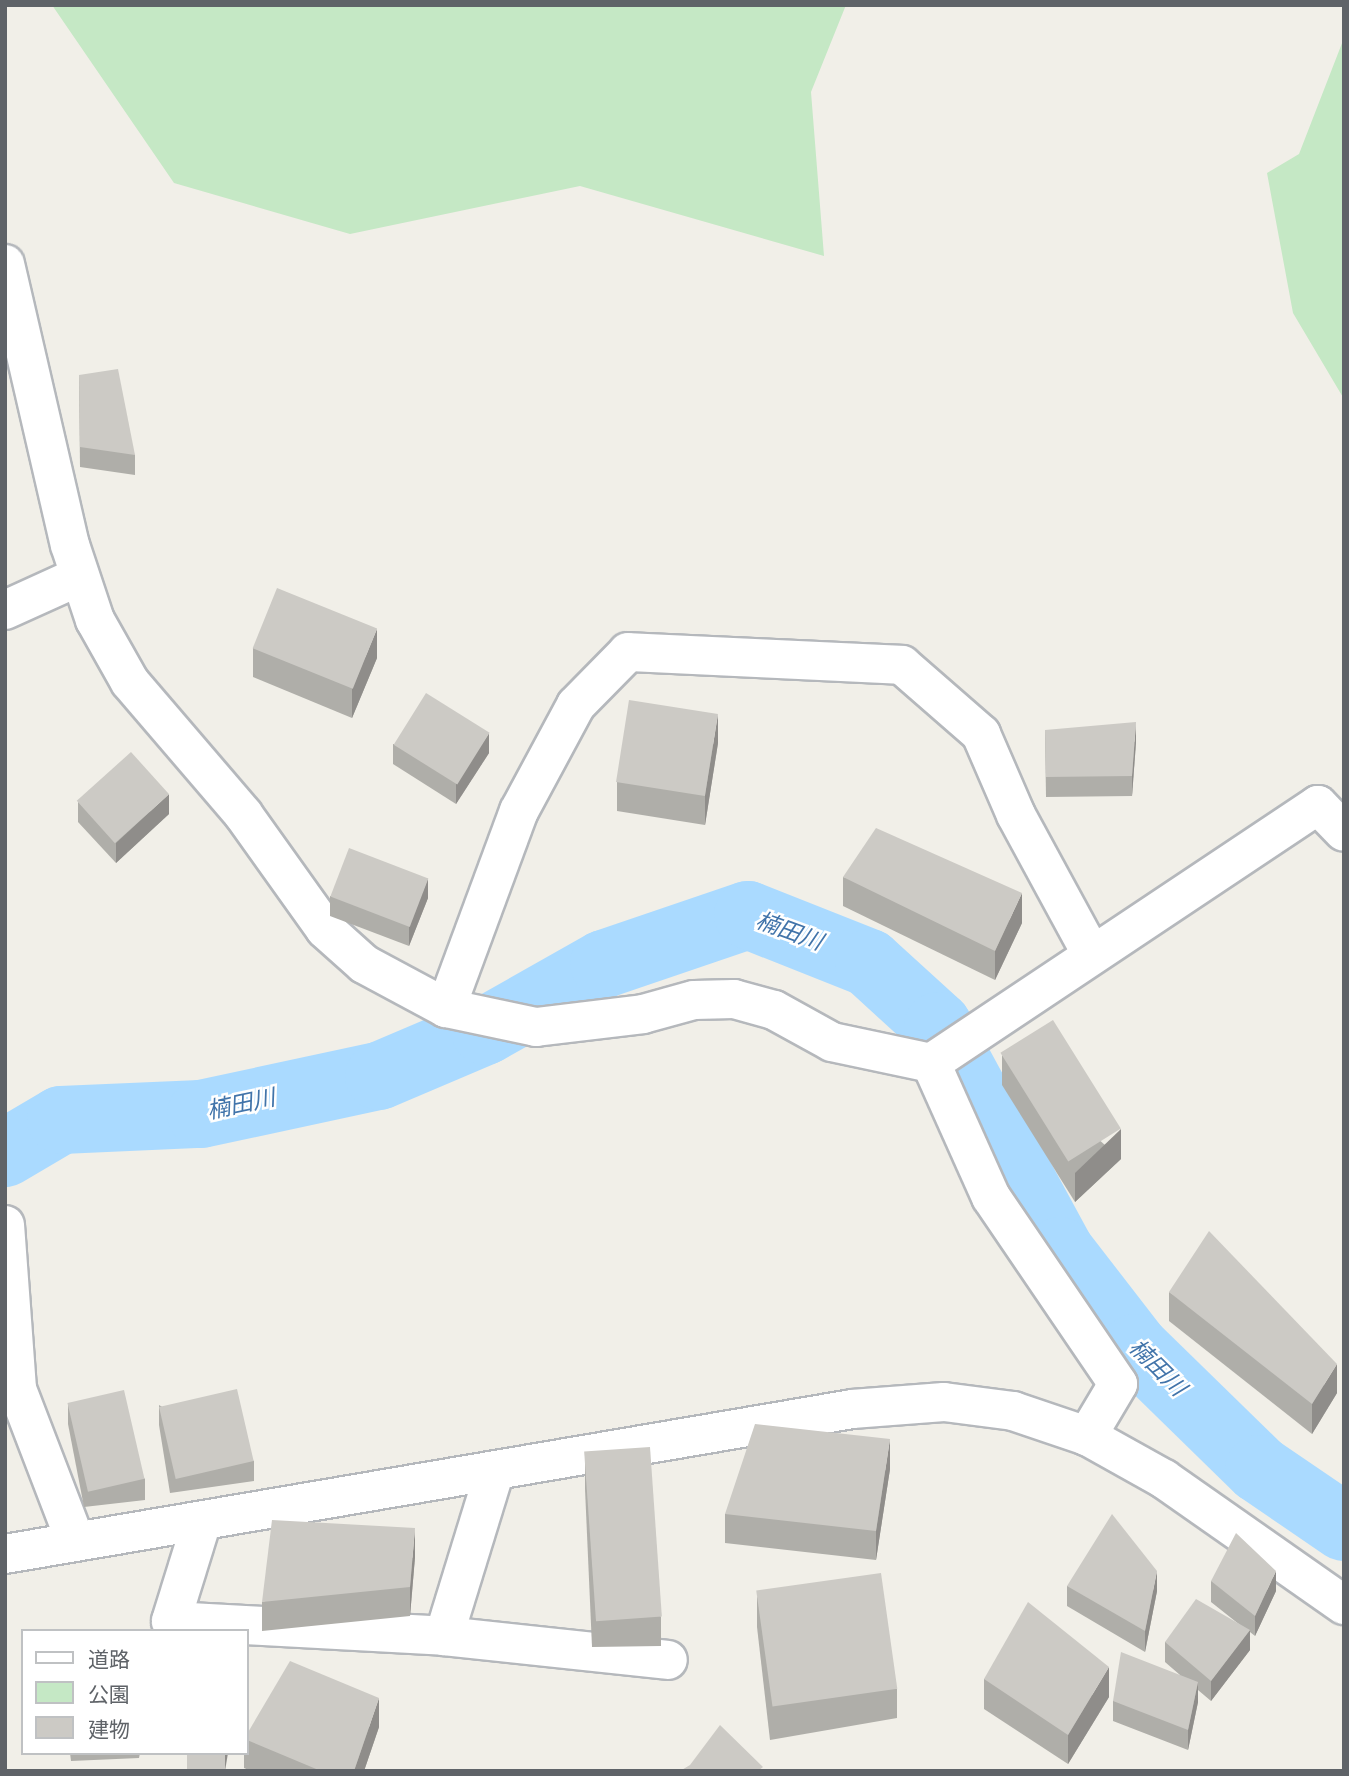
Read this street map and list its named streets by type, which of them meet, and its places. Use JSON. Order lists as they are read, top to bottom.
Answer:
{
  "water": ["楠田川"],
  "legend": ["道路", "公園", "建物"]
}
